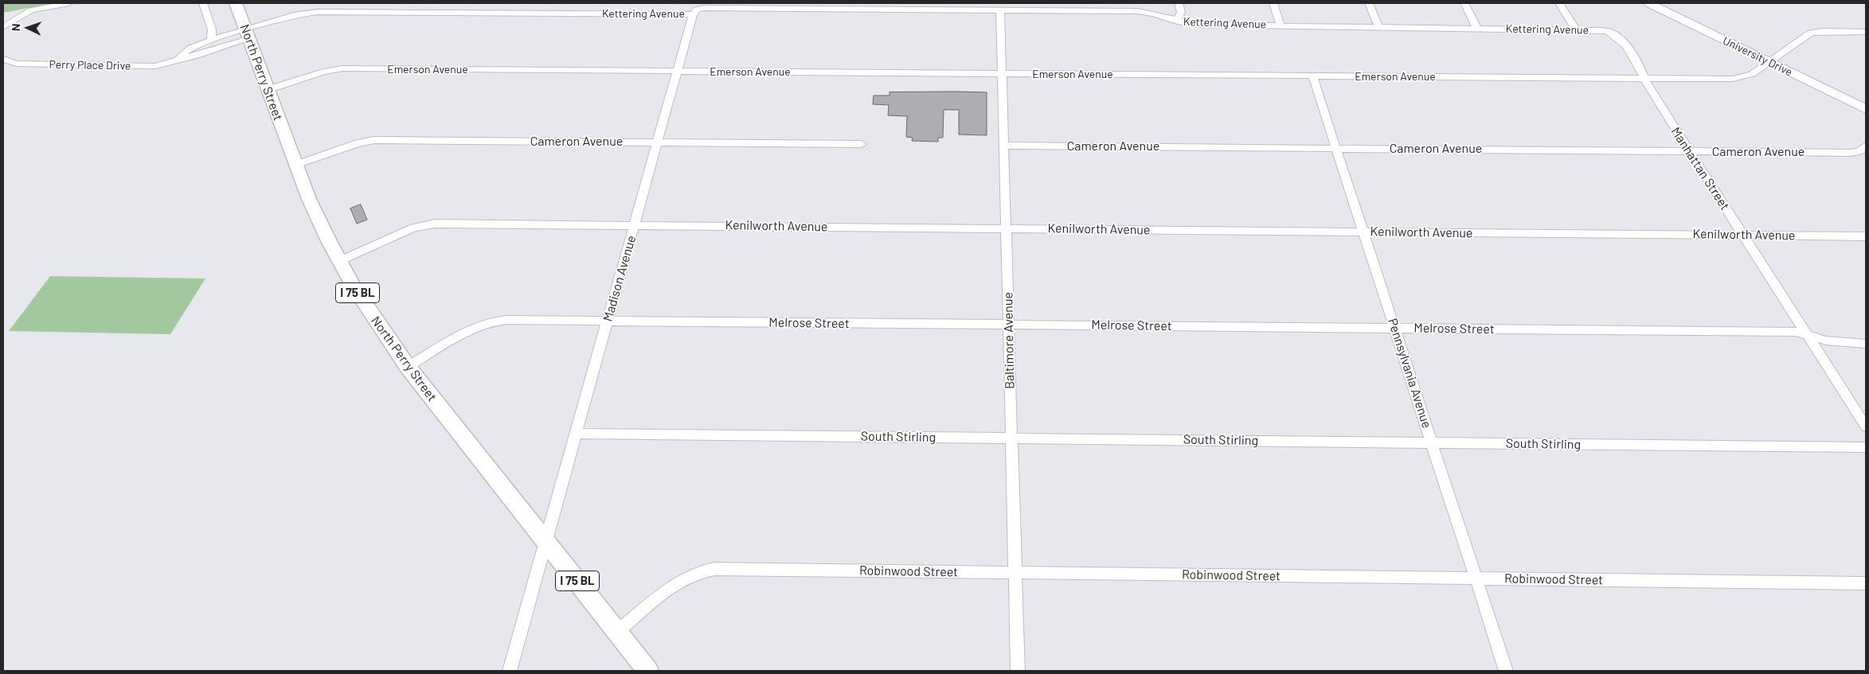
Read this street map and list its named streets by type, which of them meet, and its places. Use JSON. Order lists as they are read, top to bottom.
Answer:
{
  "streets": {
    "main road": ["University Drive", "North Perry Street", "I 75 BL"],
    "street": [
      "Kettering Avenue",
      "Perry Place Drive",
      "Emerson Avenue",
      "Cameron Avenue",
      "Manhattan Street",
      "Kenilworth Avenue",
      "Madison Avenue",
      "Melrose Street",
      "Baltimore Avenue",
      "Pennsylvania Avenue",
      "South Stirling",
      "Robinwood Street"
    ]
  },
  "crossings": [
    ["Kettering Avenue", "Perry Place Drive"],
    ["Kettering Avenue", "North Perry Street"],
    ["Kettering Avenue", "Manhattan Street"],
    ["Kettering Avenue", "Madison Avenue"],
    ["Kettering Avenue", "Baltimore Avenue"],
    ["University Drive", "Emerson Avenue"],
    ["Perry Place Drive", "North Perry Street"],
    ["Emerson Avenue", "North Perry Street"],
    ["Emerson Avenue", "Manhattan Street"],
    ["Emerson Avenue", "Madison Avenue"],
    ["Emerson Avenue", "Baltimore Avenue"],
    ["Emerson Avenue", "Pennsylvania Avenue"],
    ["North Perry Street", "Cameron Avenue"],
    ["North Perry Street", "Kenilworth Avenue"],
    ["North Perry Street", "Madison Avenue"],
    ["North Perry Street", "Melrose Street"],
    ["North Perry Street", "Robinwood Street"],
    ["Cameron Avenue", "Manhattan Street"],
    ["Cameron Avenue", "Madison Avenue"],
    ["Cameron Avenue", "Baltimore Avenue"],
    ["Cameron Avenue", "Pennsylvania Avenue"],
    ["Manhattan Street", "Kenilworth Avenue"],
    ["Manhattan Street", "Melrose Street"],
    ["Kenilworth Avenue", "Madison Avenue"],
    ["Kenilworth Avenue", "Baltimore Avenue"],
    ["Kenilworth Avenue", "Pennsylvania Avenue"],
    ["Madison Avenue", "Melrose Street"],
    ["Madison Avenue", "South Stirling"],
    ["Melrose Street", "Baltimore Avenue"],
    ["Melrose Street", "Pennsylvania Avenue"],
    ["Baltimore Avenue", "South Stirling"],
    ["Baltimore Avenue", "Robinwood Street"],
    ["Pennsylvania Avenue", "South Stirling"],
    ["Pennsylvania Avenue", "Robinwood Street"]
  ],
  "north": "left"
}
